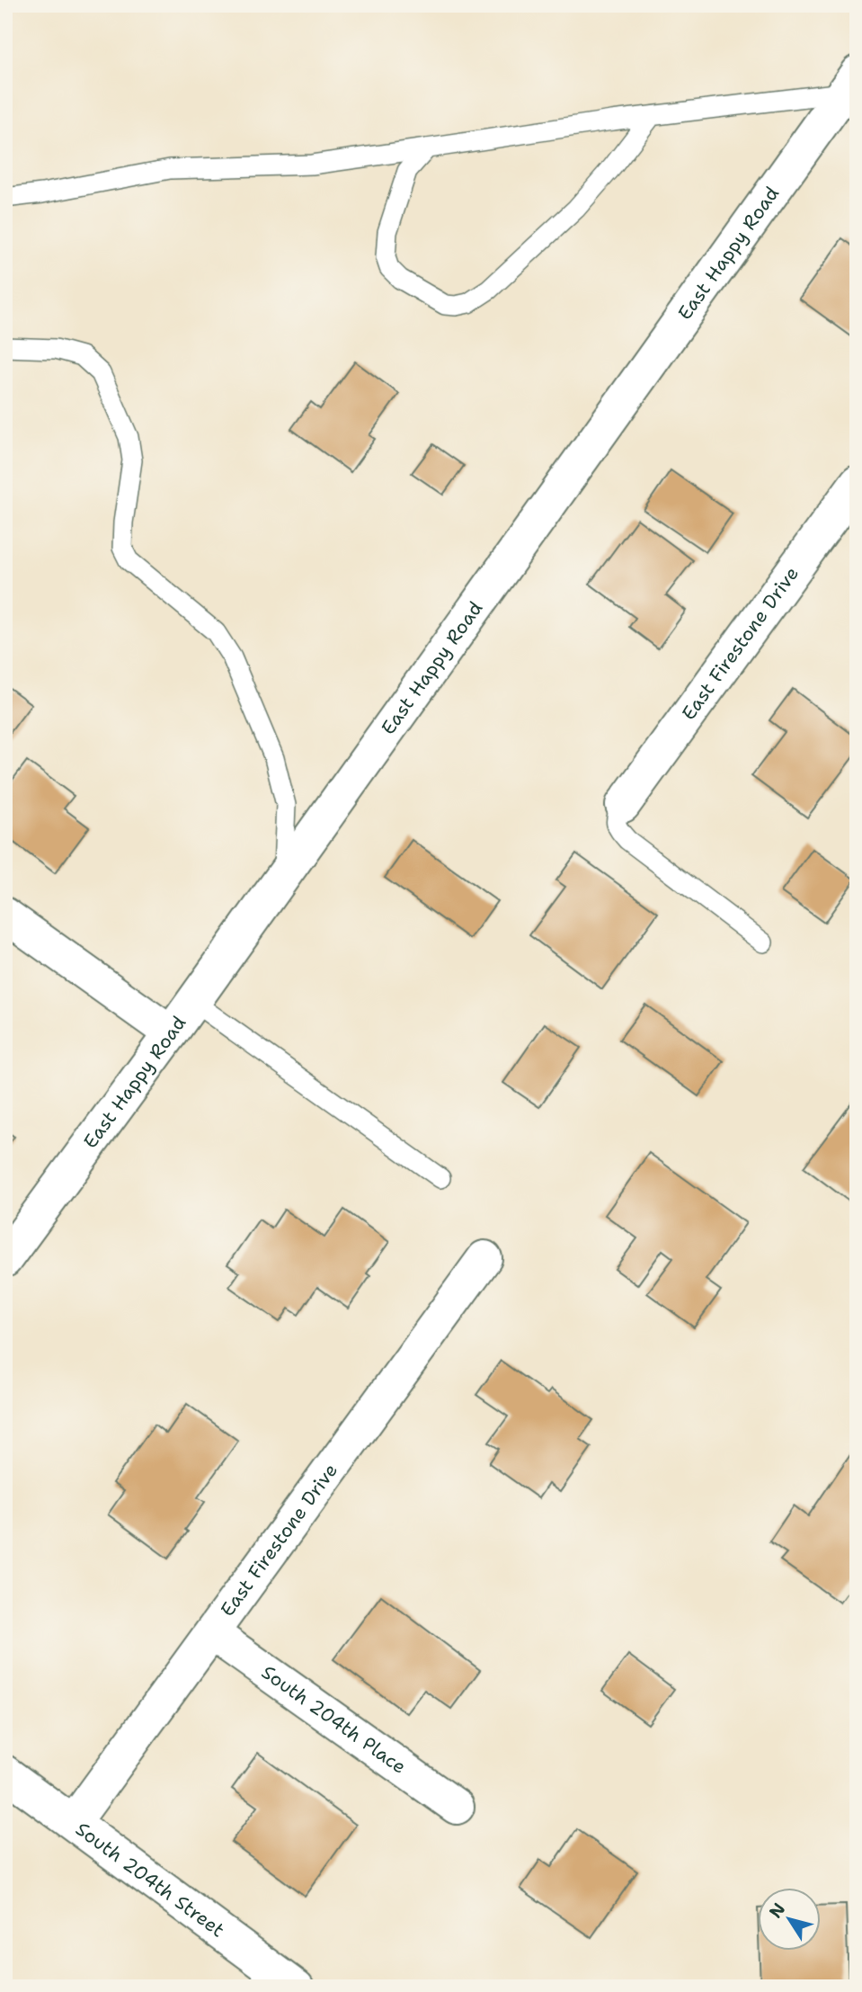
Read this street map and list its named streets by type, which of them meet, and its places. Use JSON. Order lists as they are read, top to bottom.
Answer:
{
  "streets": {
    "street": [
      "East Happy Road",
      "East Firestone Drive",
      "South 204th Place",
      "South 204th Street"
    ]
  },
  "crossings": [
    ["East Firestone Drive", "South 204th Place"],
    ["East Firestone Drive", "South 204th Street"]
  ],
  "north": "top left"
}
